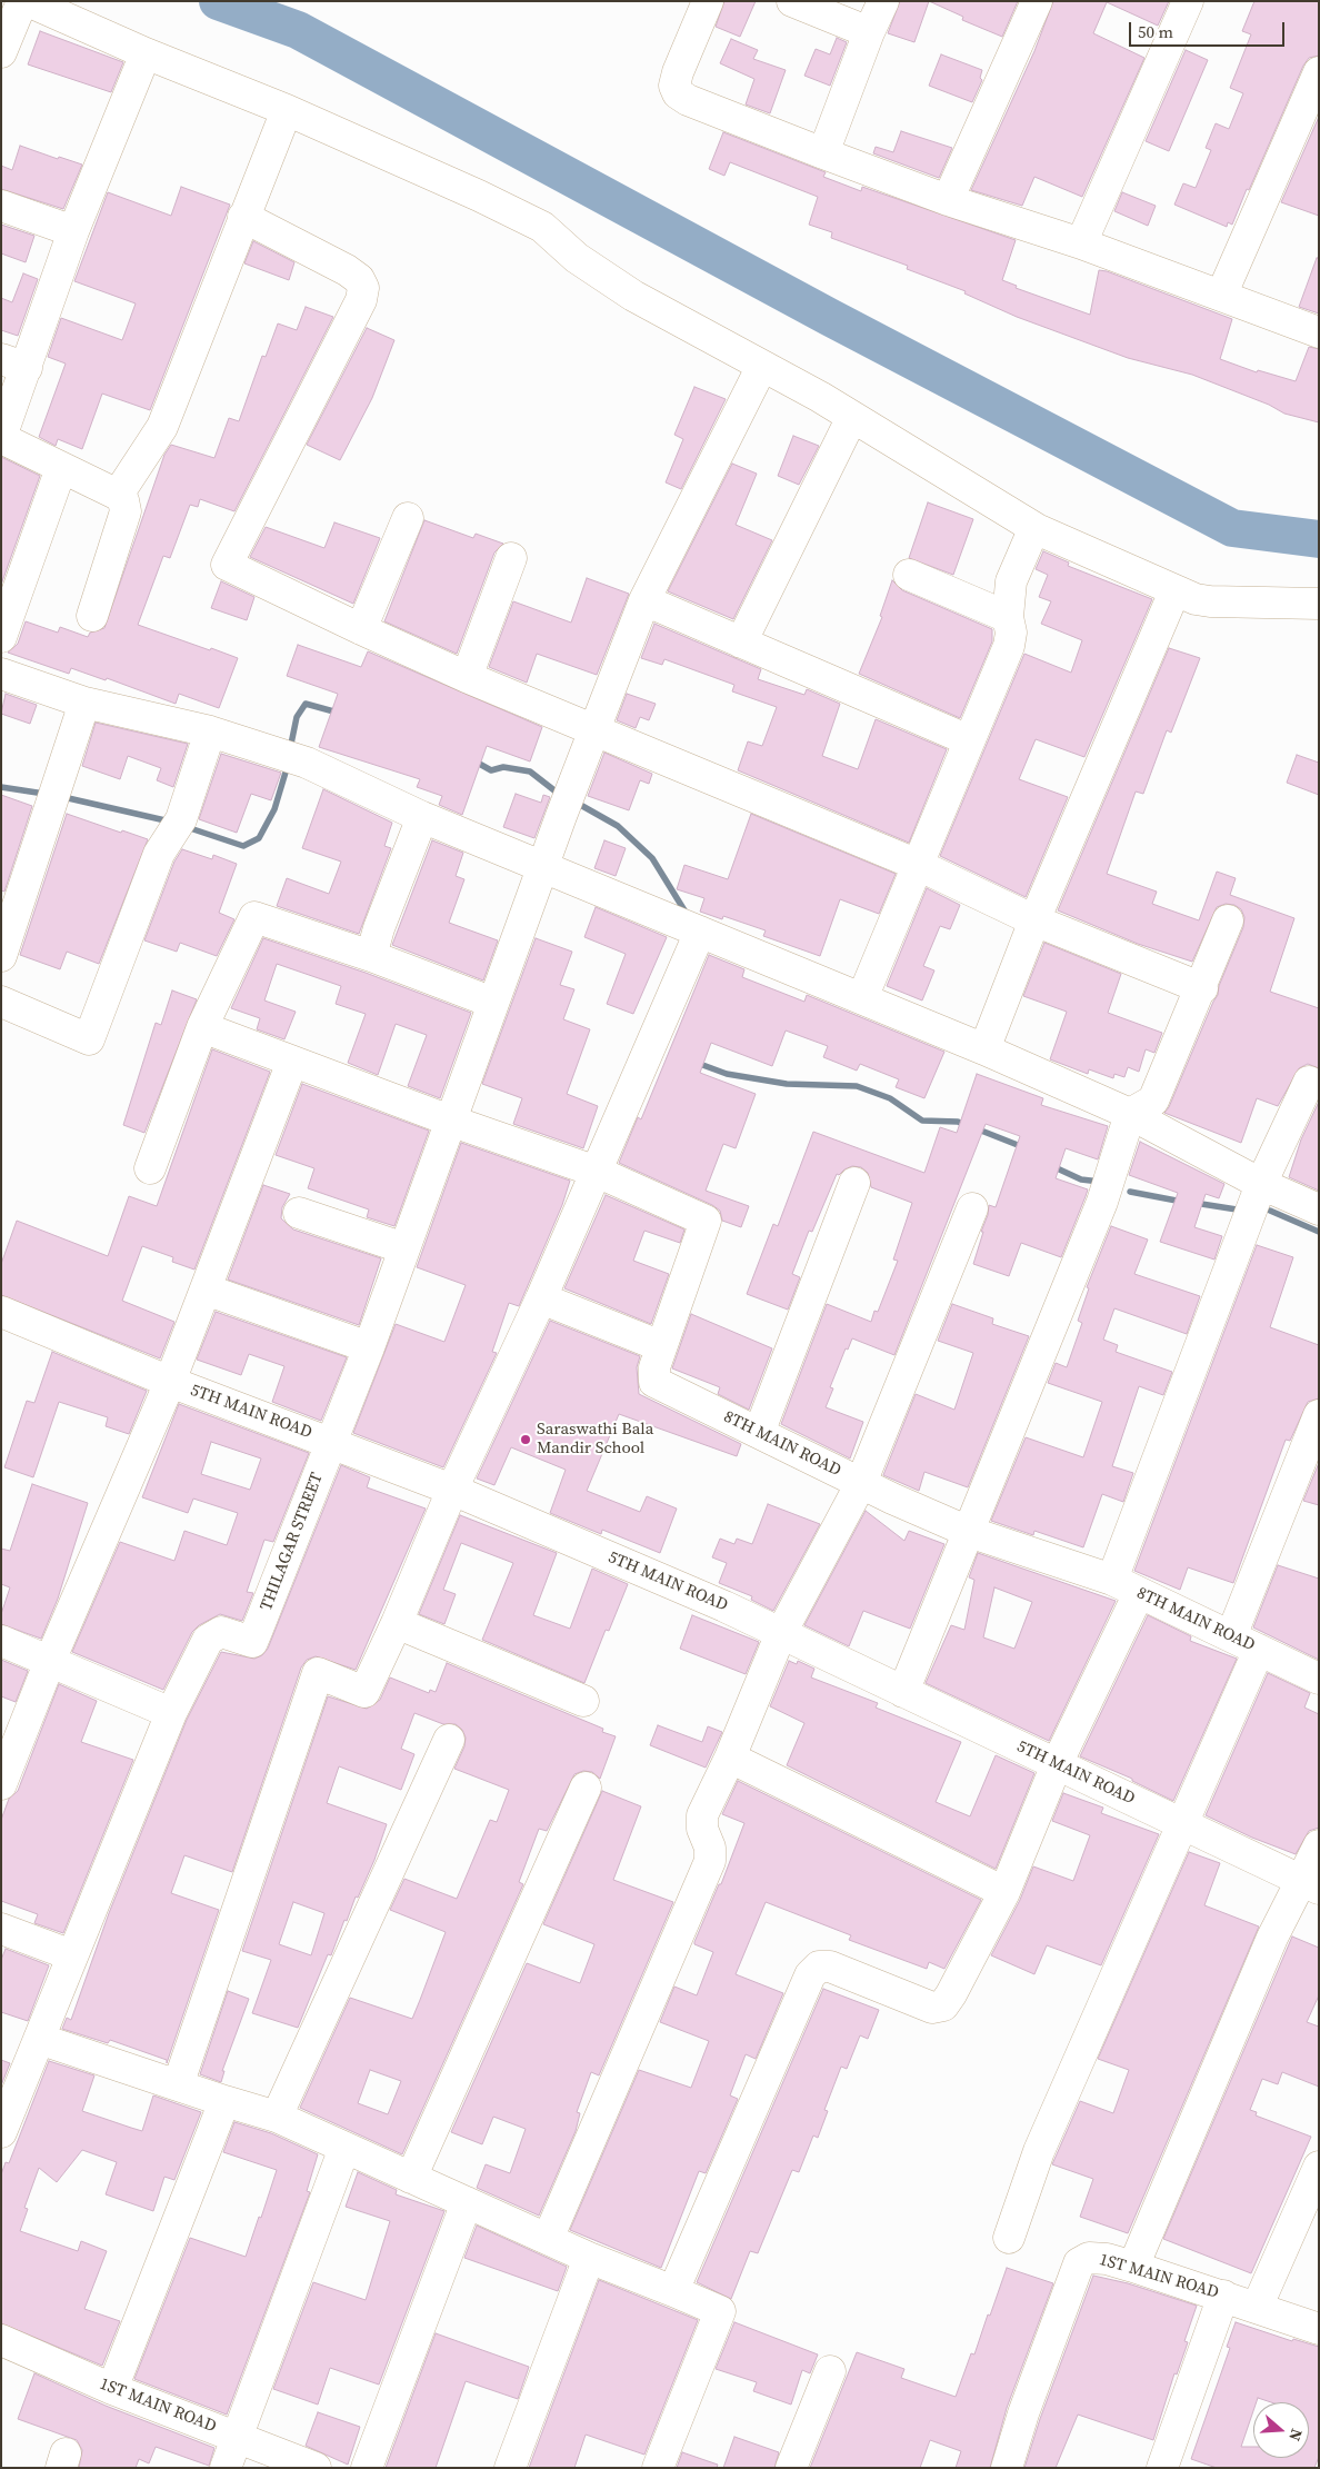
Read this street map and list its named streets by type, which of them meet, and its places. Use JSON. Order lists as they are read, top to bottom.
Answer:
{
  "streets": {
    "street": [
      "5TH MAIN ROAD",
      "8TH MAIN ROAD",
      "THILAGAR STREET",
      "1ST MAIN ROAD"
    ]
  },
  "crossings": [
    ["5TH MAIN ROAD", "THILAGAR STREET"],
    ["8TH MAIN ROAD", "THILAGAR STREET"]
  ],
  "places": ["Saraswathi Bala Mandir School"],
  "scale_bar": "50 m",
  "north": "right"
}
